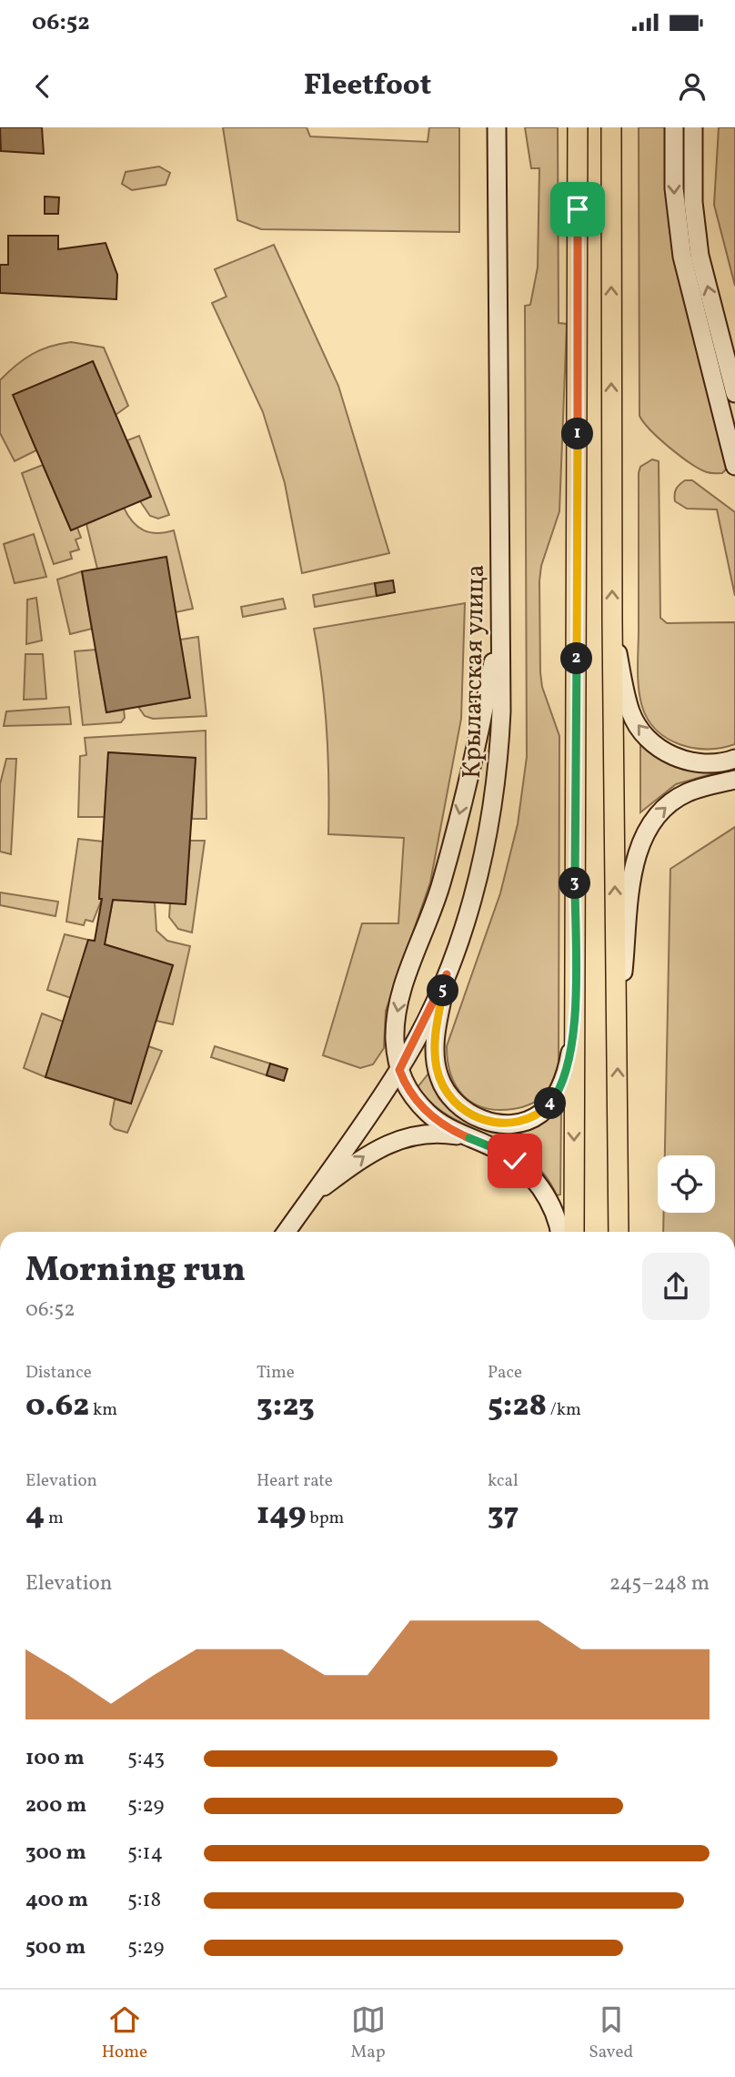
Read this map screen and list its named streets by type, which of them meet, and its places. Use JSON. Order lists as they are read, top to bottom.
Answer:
{
  "streets": {
    "main road": ["Крылатская улица"]
  },
  "page": {
    "status": "06:52",
    "header": "Fleetfoot",
    "pins": [
      "1",
      "2",
      "3",
      "5",
      "4"
    ],
    "heading": ["Morning run", "06:52"],
    "stats": [
      ["Distance", "0.62 km"],
      ["Time", "3:23"],
      ["Pace", "5:28 /km"],
      ["Elevation", "4 m"],
      ["Heart rate", "149 bpm"],
      ["kcal", "37"]
    ],
    "chart": ["Elevation", "245–248 m"],
    "list": [
      {
        "name": "100 m",
        "note": "5:43"
      },
      {
        "name": "200 m",
        "note": "5:29"
      },
      {
        "name": "300 m",
        "note": "5:14"
      },
      {
        "name": "400 m",
        "note": "5:18"
      },
      {
        "name": "500 m",
        "note": "5:29"
      }
    ],
    "tabs": ["Home", "Map", "Saved"]
  }
}
